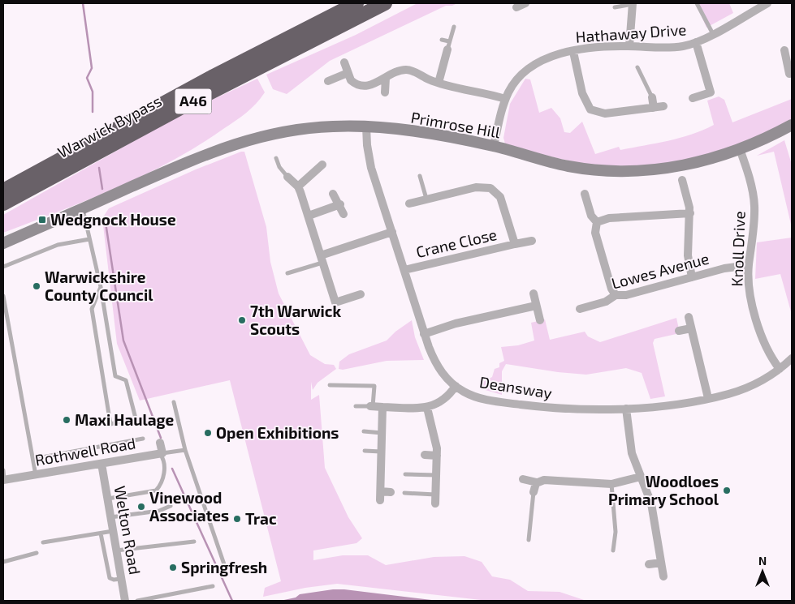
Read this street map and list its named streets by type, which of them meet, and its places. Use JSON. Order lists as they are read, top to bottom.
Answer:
{
  "streets": {
    "highway": ["A46", "Warwick Bypass"],
    "street": [
      "Hathaway Drive",
      "Primrose Hill",
      "Crane Close",
      "Knoll Drive",
      "Lowes Avenue",
      "Deansway",
      "Rothwell Road",
      "Welton Road"
    ]
  },
  "crossings": [
    ["Hathaway Drive", "Primrose Hill"],
    ["Primrose Hill", "Knoll Drive"],
    ["Primrose Hill", "Deansway"],
    ["Crane Close", "Deansway"],
    ["Knoll Drive", "Lowes Avenue"],
    ["Knoll Drive", "Deansway"],
    ["Rothwell Road", "Welton Road"]
  ],
  "places": {
    "transit": ["Wedgnock House"],
    "other": [
      "Warwickshire County Council",
      "7th Warwick Scouts",
      "Maxi Haulage",
      "Open Exhibitions",
      "Woodloes Primary School",
      "Vinewood Associates",
      "Trac",
      "Springfresh"
    ]
  },
  "north": "top"
}
